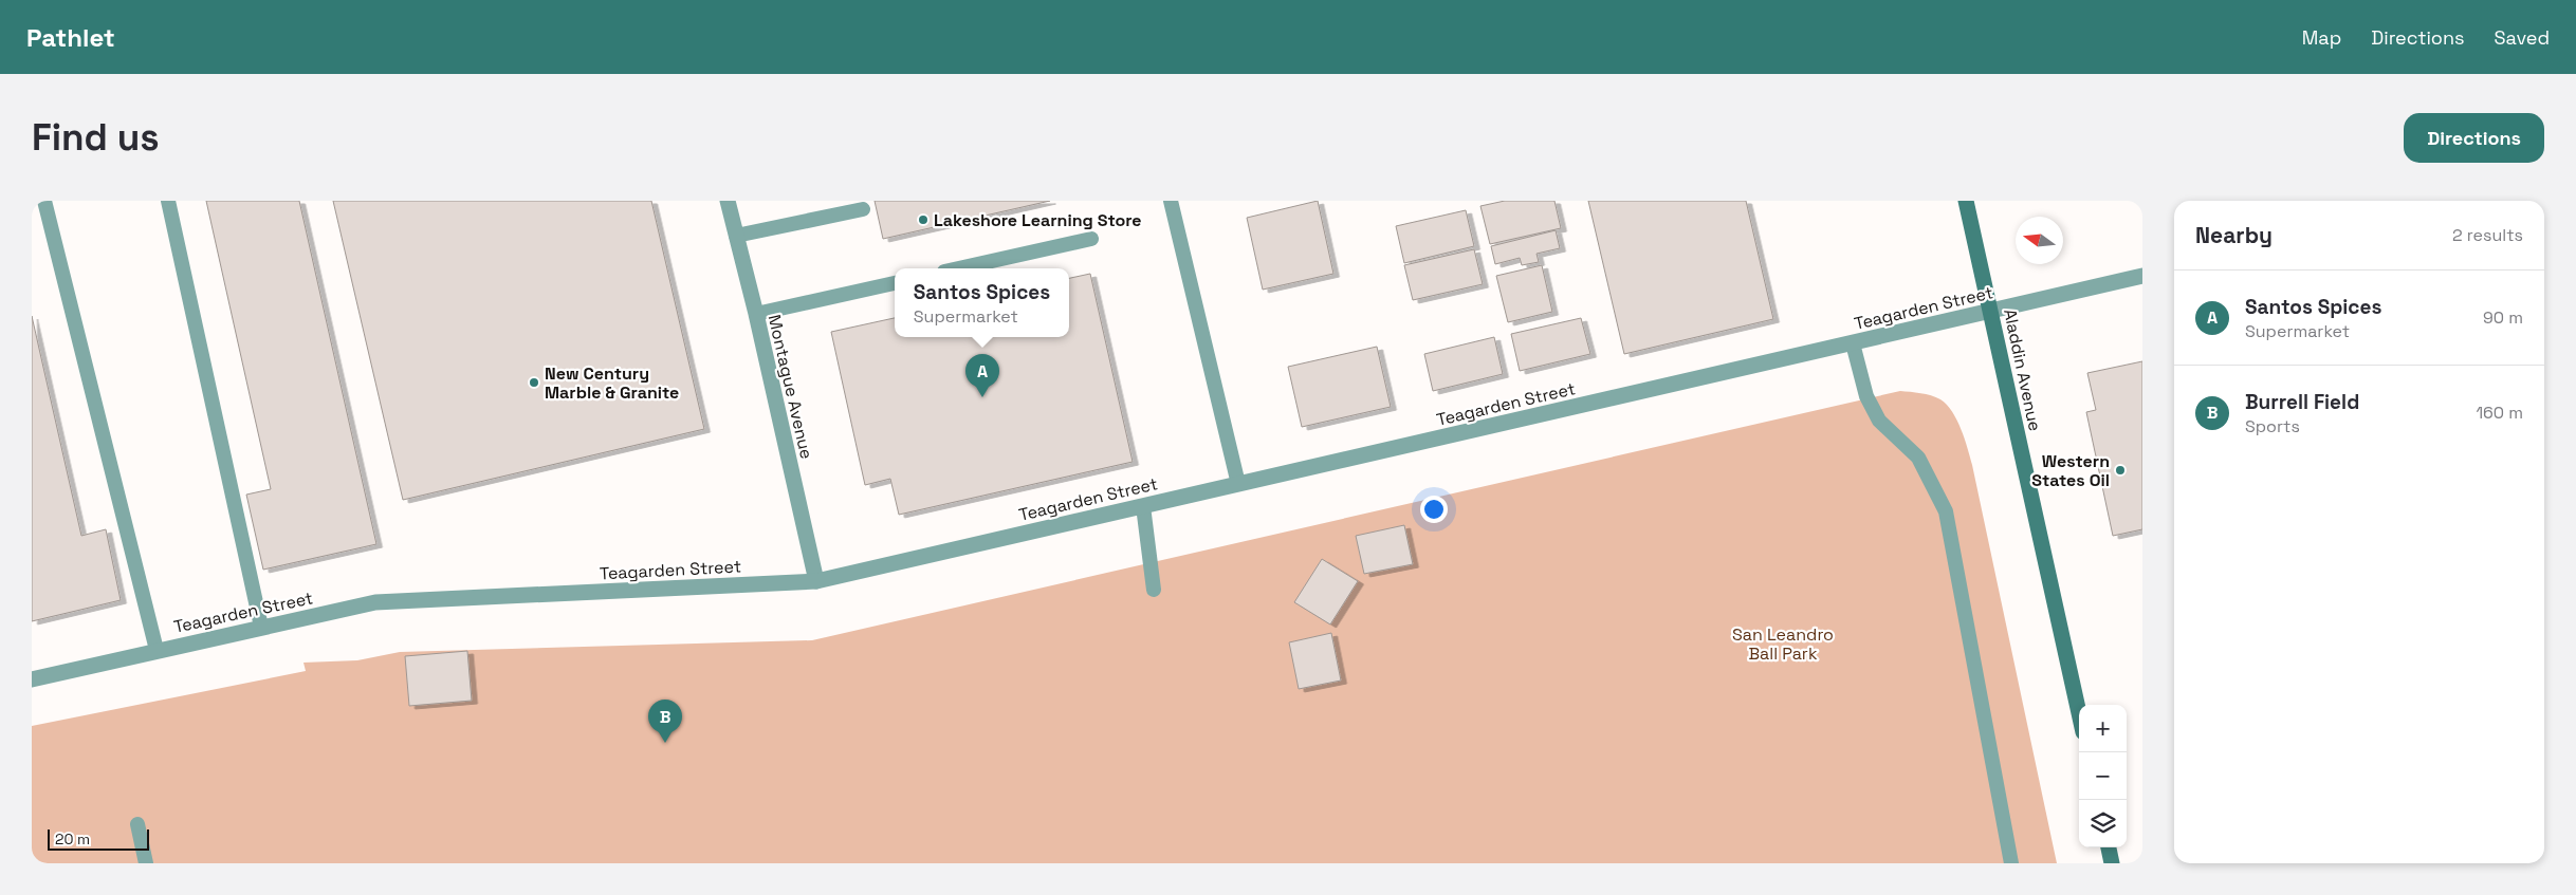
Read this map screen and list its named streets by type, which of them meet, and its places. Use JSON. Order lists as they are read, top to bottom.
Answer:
{
  "streets": {
    "street": ["Teagarden Street", "Aladdin Avenue", "Montague Avenue"]
  },
  "crossings": [
    ["Teagarden Street", "Aladdin Avenue"],
    ["Teagarden Street", "Montague Avenue"]
  ],
  "parks": ["San Leandro Ball Park"],
  "places": ["Lakeshore Learning Store", "New Century Marble & Granite", "Western States Oil"],
  "scale_bar": "20 m",
  "north": "left",
  "page": {
    "header": "Pathlet",
    "nav": ["Map", "Directions", "Saved"],
    "buttons": "Directions",
    "title": "Find us",
    "heading": ["Nearby", "2 results"],
    "popup": ["Santos Spices", "Supermarket"],
    "list": [
      {
        "mark": "A",
        "name": "Santos Spices",
        "note": "Supermarket",
        "value": "90 m"
      },
      {
        "mark": "B",
        "name": "Burrell Field",
        "note": "Sports",
        "value": "160 m"
      }
    ],
    "pins": ["A", "B"],
    "map_buttons": ["+", "−"],
    "scale": "20 m"
  }
}
